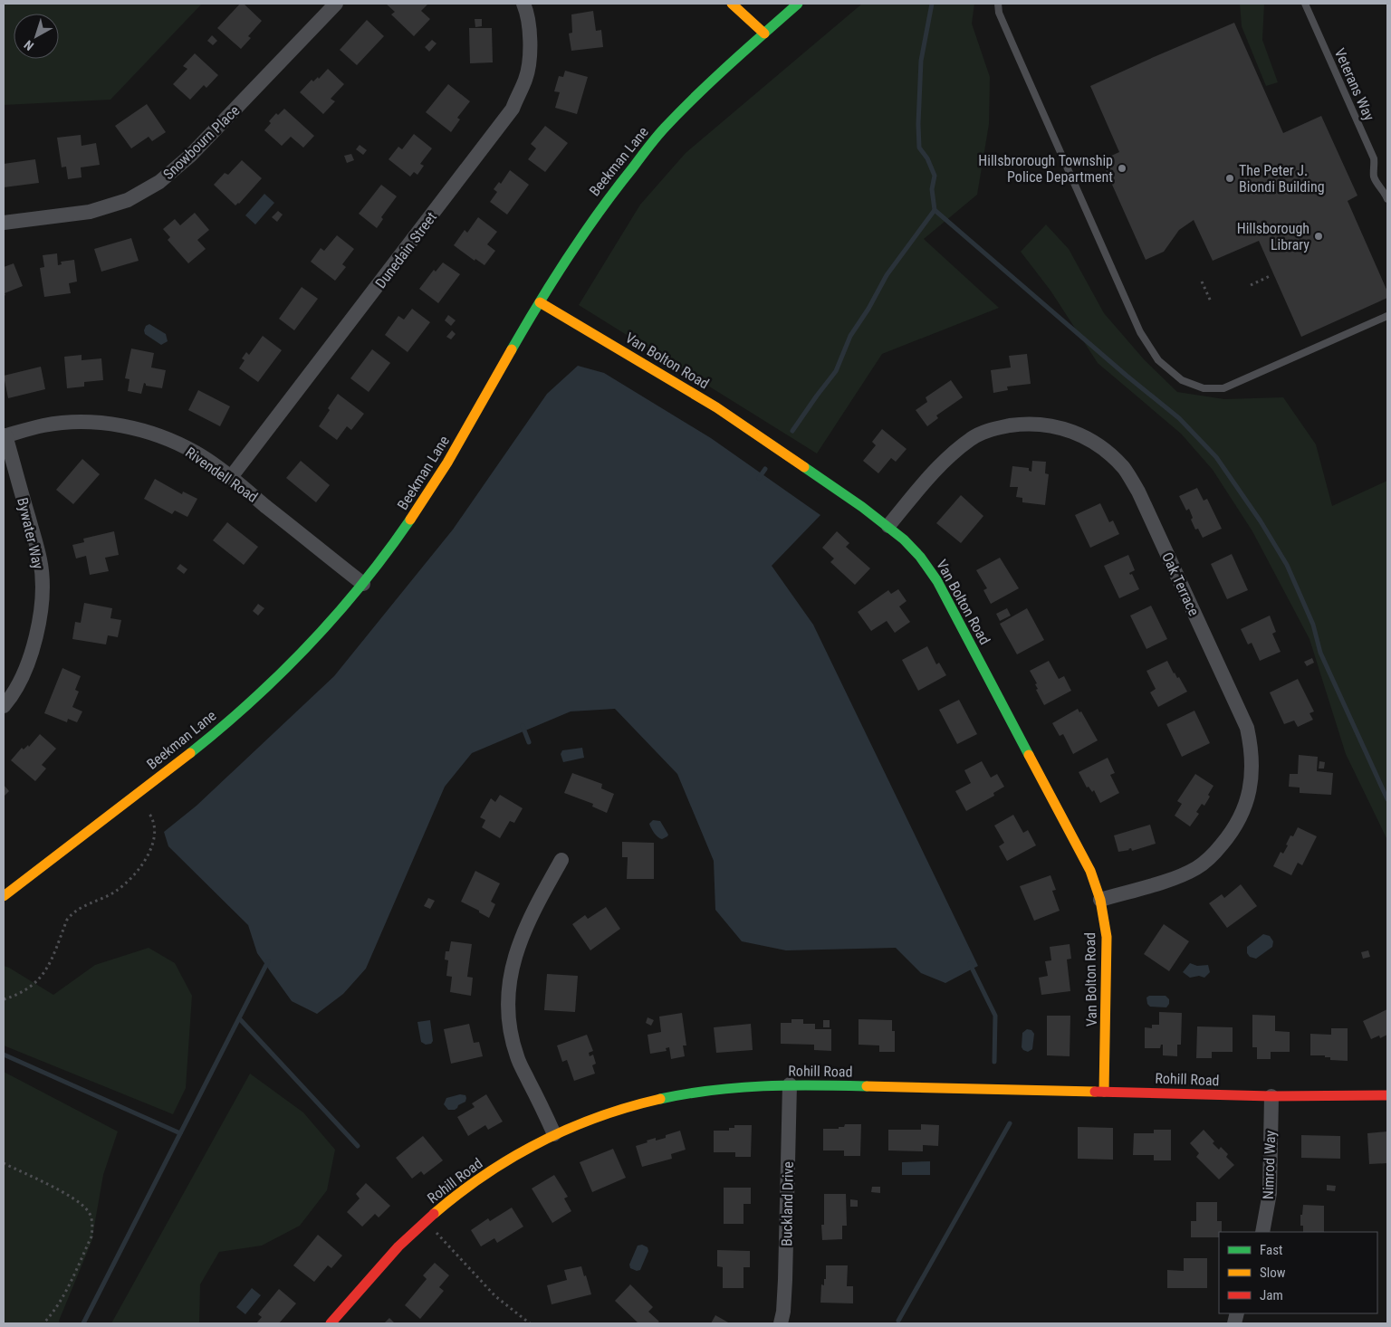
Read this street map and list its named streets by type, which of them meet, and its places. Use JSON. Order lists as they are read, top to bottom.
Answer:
{
  "streets": {
    "street": [
      "Snowbourn Place",
      "Beekman Lane",
      "Dunedain Street",
      "Van Bolton Road",
      "Rivendell Road",
      "Bywater Way",
      "Oak Terrace",
      "Rohill Road",
      "Nimrod Way",
      "Buckland Drive"
    ],
    "lane": ["Veterans Way"]
  },
  "crossings": [
    ["Beekman Lane", "Van Bolton Road"],
    ["Beekman Lane", "Rivendell Road"],
    ["Dunedain Street", "Rivendell Road"],
    ["Van Bolton Road", "Oak Terrace"],
    ["Van Bolton Road", "Rohill Road"],
    ["Rivendell Road", "Bywater Way"],
    ["Rohill Road", "Nimrod Way"],
    ["Rohill Road", "Buckland Drive"]
  ],
  "places": ["Hillsbrorough Township Police Department", "The Peter J. Biondi Building", "Hillsborough Library"],
  "legend": ["Fast", "Slow", "Jam"],
  "north": "bottom left"
}
